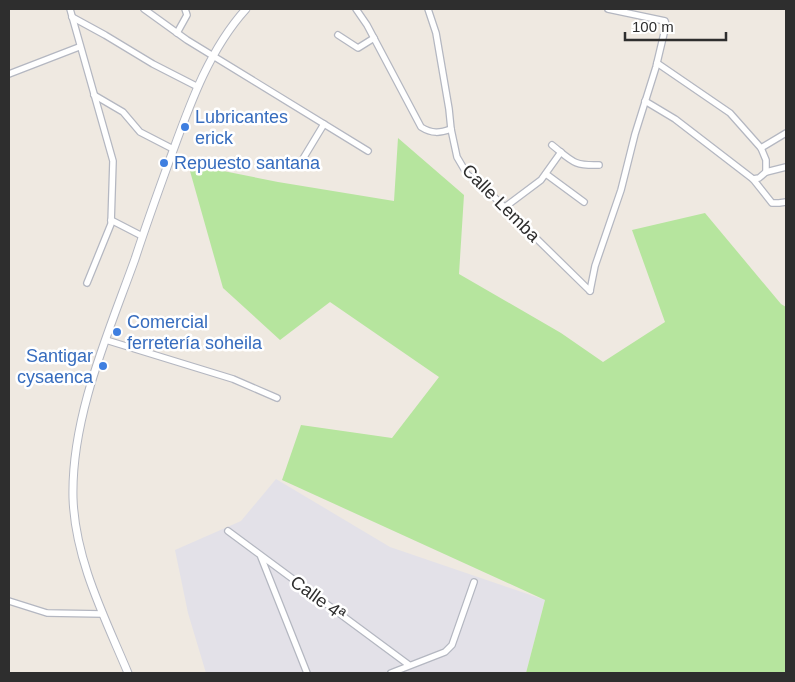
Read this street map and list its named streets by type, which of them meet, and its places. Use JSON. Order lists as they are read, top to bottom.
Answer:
{
  "streets": {
    "street": ["Calle Lemba", "Calle 4ª"]
  },
  "places": [
    "Lubricantes erick",
    "Repuesto santana",
    "Comercial ferretería soheila",
    "Santigar cysaenca"
  ],
  "scale_bar": "100 m"
}
